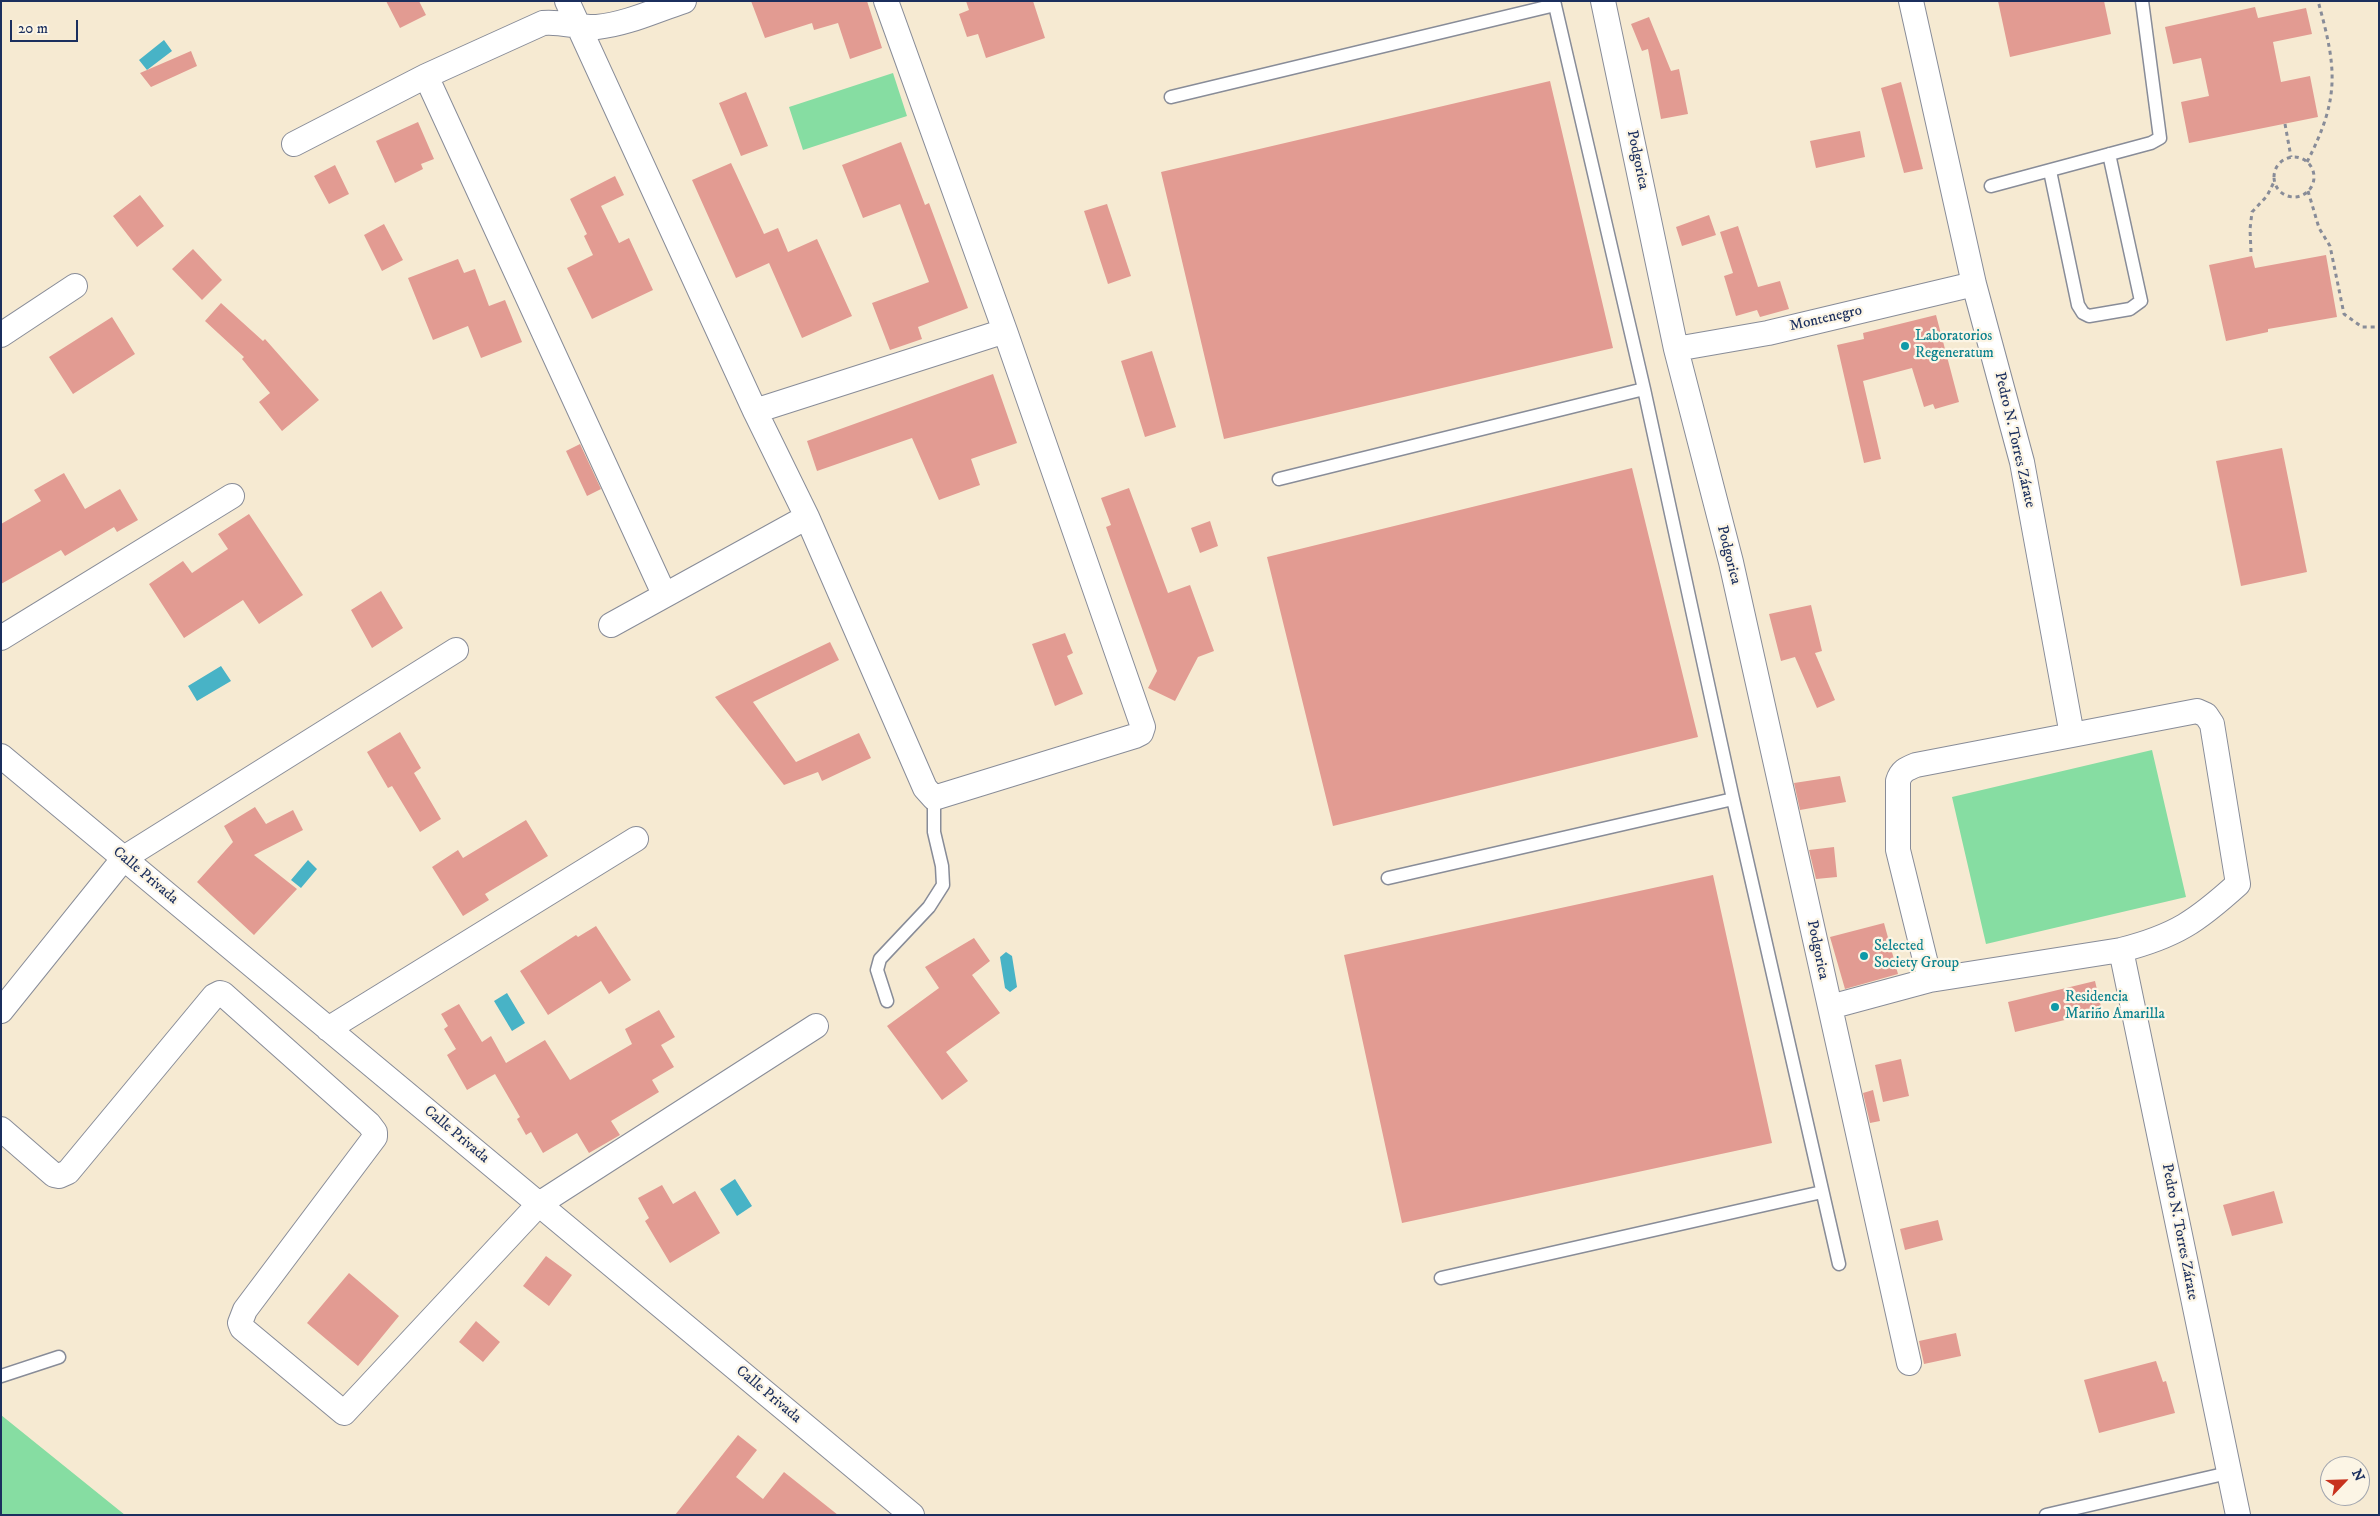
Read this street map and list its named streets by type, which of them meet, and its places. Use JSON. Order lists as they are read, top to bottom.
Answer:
{
  "streets": {
    "street": [
      "Podgorica",
      "Montenegro",
      "Pedro N. Torres Zárate",
      "Calle Privada"
    ]
  },
  "crossings": [
    ["Podgorica", "Montenegro"],
    ["Montenegro", "Pedro N. Torres Zárate"]
  ],
  "places": ["Laboratorios Regeneratum", "Selected Society Group", "Residencia Mariño Amarilla"],
  "scale_bar": "20 m",
  "north": "top right"
}
